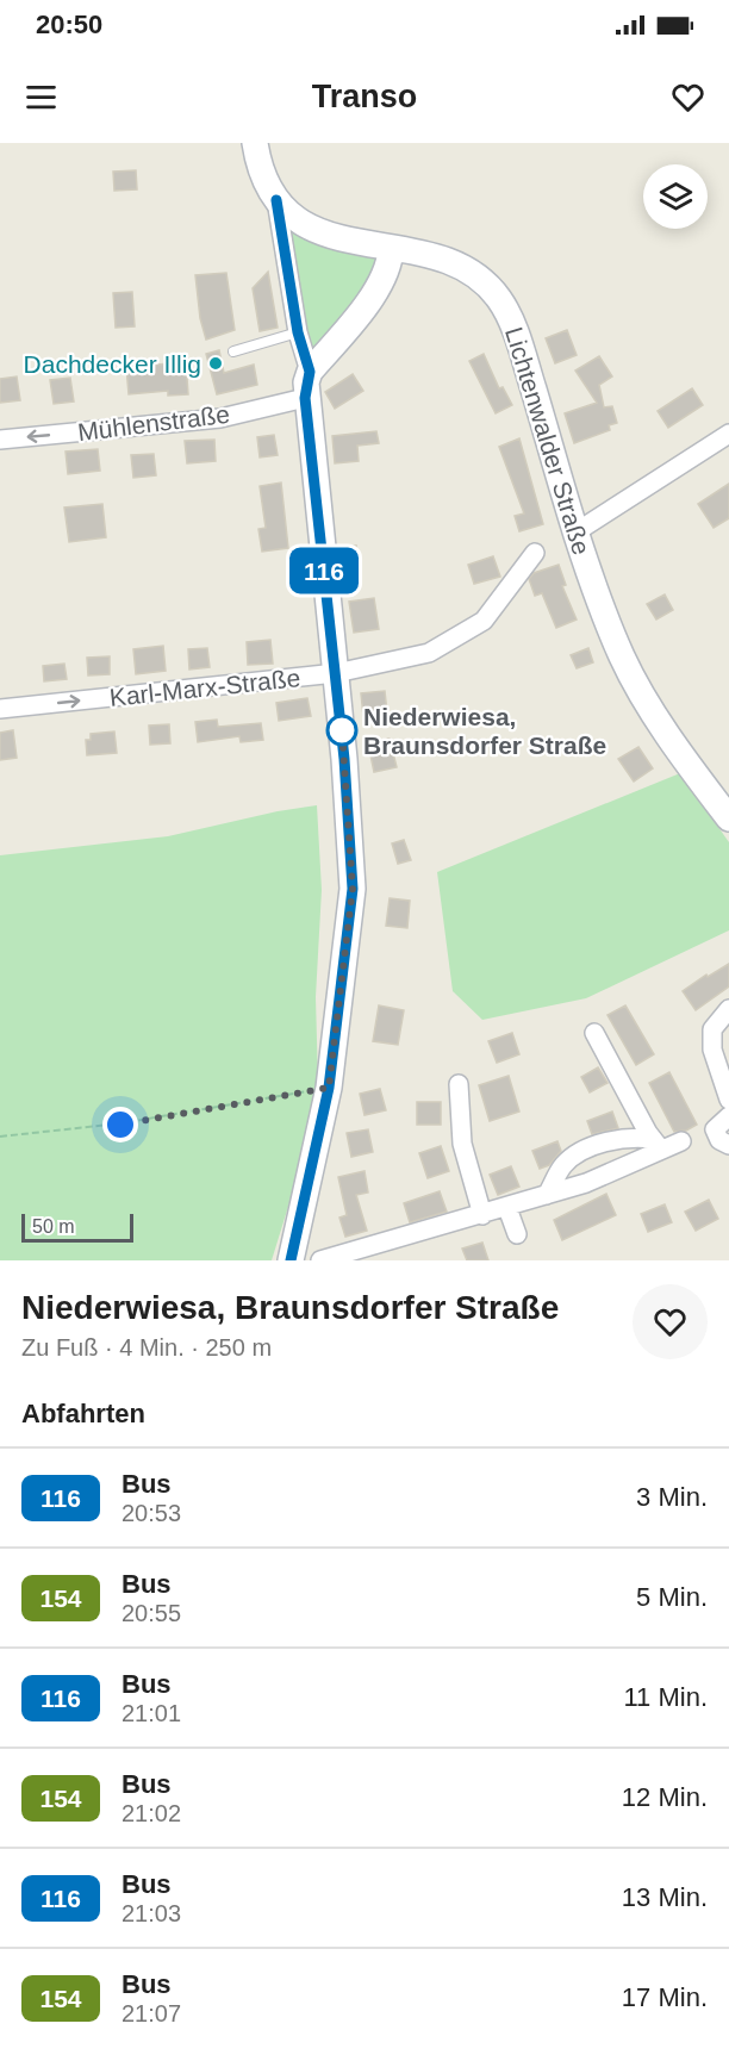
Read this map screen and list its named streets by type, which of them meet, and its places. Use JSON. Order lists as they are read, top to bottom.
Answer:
{
  "streets": {
    "street": ["Mühlenstraße", "Lichtenwalder Straße", "Karl-Marx-Straße"]
  },
  "one_way": ["Mühlenstraße", "Karl-Marx-Straße"],
  "places": ["Dachdecker Illig", "Niederwiesa, Braunsdorfer Straße"],
  "lines": ["bus line 116"],
  "scale_bar": "50 m",
  "page": {
    "status": "20:50",
    "header": "Transo",
    "on_map": "116",
    "scale": "50 m",
    "heading": [
      ["Niederwiesa, Braunsdorfer Straße", "Zu Fuß · 4 Min. · 250 m"],
      "Abfahrten"
    ],
    "list": [
      {
        "mark": "116",
        "name": "Bus",
        "note": "20:53",
        "value": "3 Min."
      },
      {
        "mark": "154",
        "name": "Bus",
        "note": "20:55",
        "value": "5 Min."
      },
      {
        "mark": "116",
        "name": "Bus",
        "note": "21:01",
        "value": "11 Min."
      },
      {
        "mark": "154",
        "name": "Bus",
        "note": "21:02",
        "value": "12 Min."
      },
      {
        "mark": "116",
        "name": "Bus",
        "note": "21:03",
        "value": "13 Min."
      },
      {
        "mark": "154",
        "name": "Bus",
        "note": "21:07",
        "value": "17 Min."
      }
    ]
  }
}
